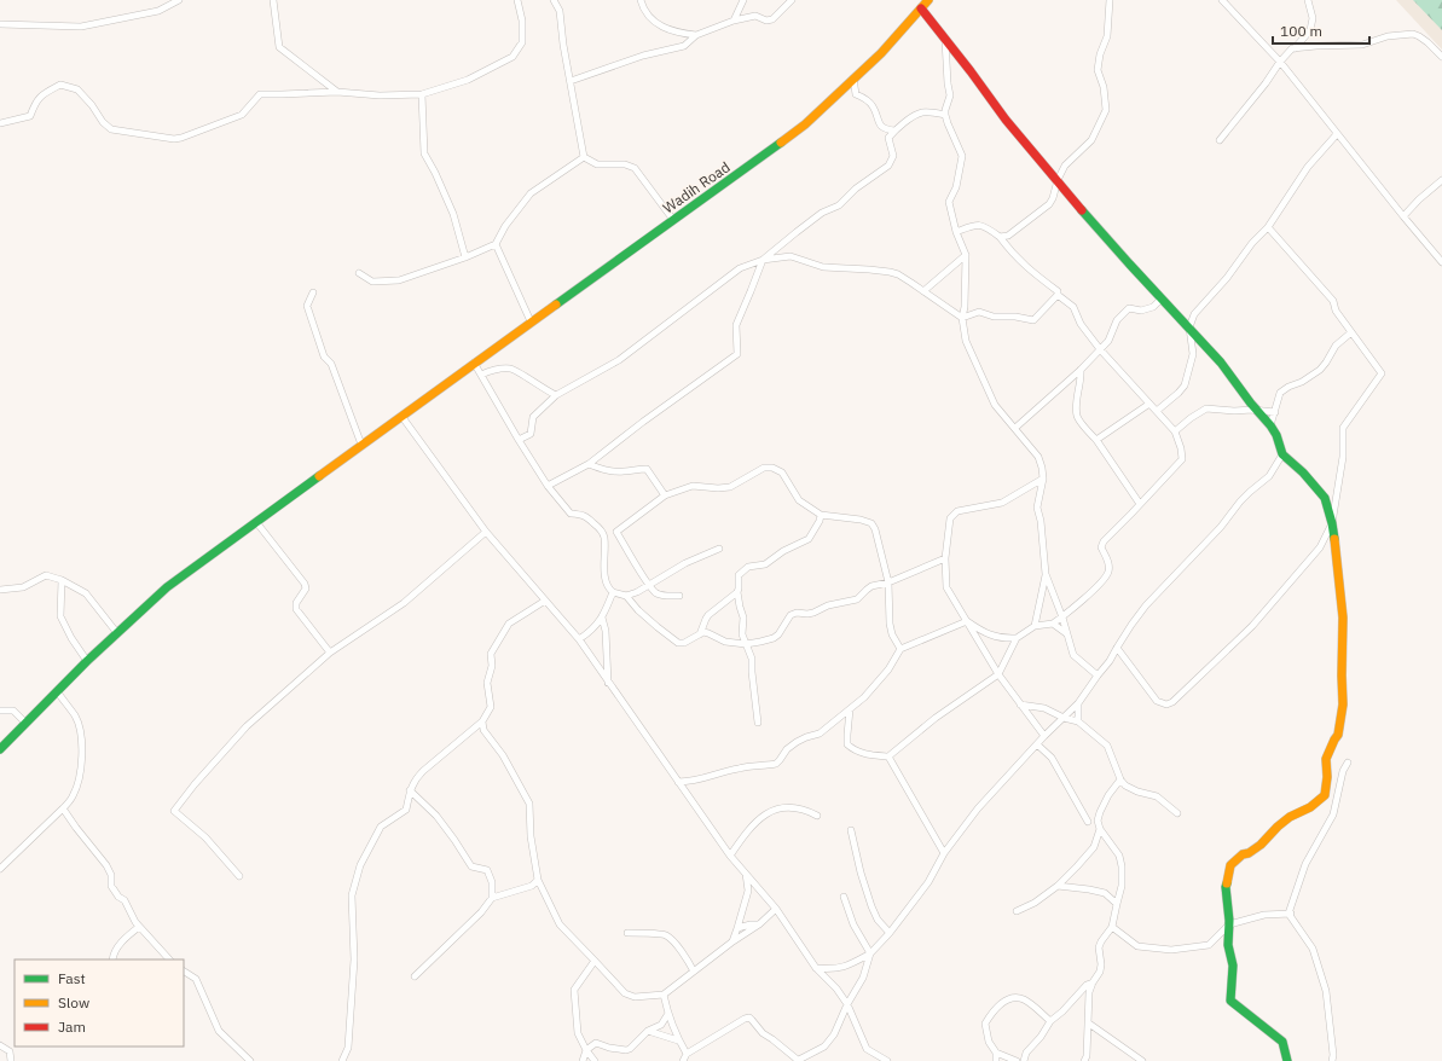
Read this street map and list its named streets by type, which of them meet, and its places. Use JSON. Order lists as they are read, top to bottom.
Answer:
{
  "streets": {
    "street": ["Wadih Road"]
  },
  "legend": ["Fast", "Slow", "Jam"],
  "scale_bar": "100 m"
}
